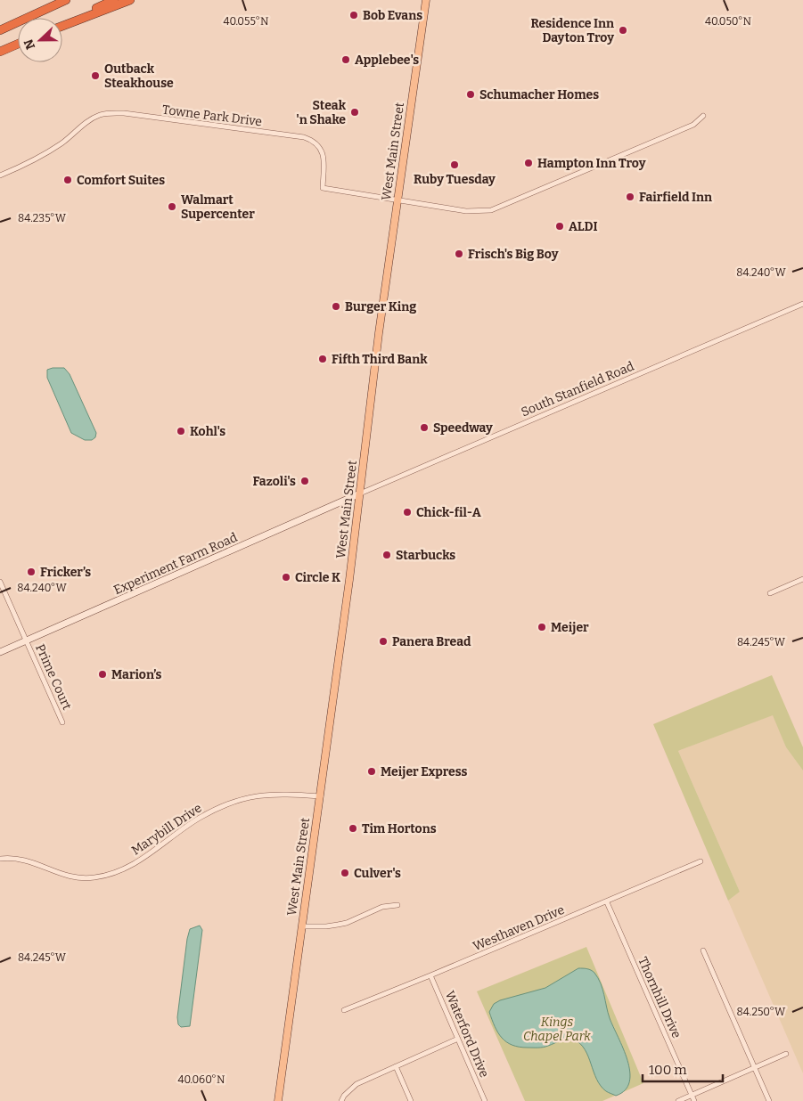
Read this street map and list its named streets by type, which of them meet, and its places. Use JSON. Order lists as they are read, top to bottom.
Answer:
{
  "streets": {
    "main road": ["West Main Street"],
    "street": [
      "Towne Park Drive",
      "South Stanfield Road",
      "Experiment Farm Road",
      "Prime Court",
      "Marybill Drive",
      "Westhaven Drive",
      "Thornhill Drive",
      "Waterford Drive"
    ]
  },
  "crossings": [
    ["Towne Park Drive", "West Main Street"],
    ["West Main Street", "South Stanfield Road"],
    ["West Main Street", "Experiment Farm Road"],
    ["West Main Street", "Marybill Drive"],
    ["South Stanfield Road", "Experiment Farm Road"],
    ["Experiment Farm Road", "Prime Court"],
    ["Westhaven Drive", "Thornhill Drive"],
    ["Westhaven Drive", "Waterford Drive"]
  ],
  "parks": ["Kings Chapel Park"],
  "places": [
    "Bob Evans",
    "Residence Inn Dayton Troy",
    "Applebee's",
    "Outback Steakhouse",
    "Schumacher Homes",
    "Steak 'n Shake",
    "Hampton Inn Troy",
    "Ruby Tuesday",
    "Comfort Suites",
    "Fairfield Inn",
    "Walmart Supercenter",
    "ALDI",
    "Frisch's Big Boy",
    "Burger King",
    "Fifth Third Bank",
    "Speedway",
    "Kohl's",
    "Fazoli's",
    "Chick-fil-A",
    "Starbucks",
    "Fricker’s",
    "Circle K",
    "Meijer",
    "Panera Bread",
    "Marion’s",
    "Meijer Express",
    "Tim Hortons",
    "Culver's"
  ],
  "scale_bar": "100 m",
  "north": "left",
  "coordinates": [
    "40.055°N",
    "40.050°N",
    "84.235°W",
    "84.240°W",
    "84.245°W",
    "84.250°W",
    "40.060°N"
  ]
}
